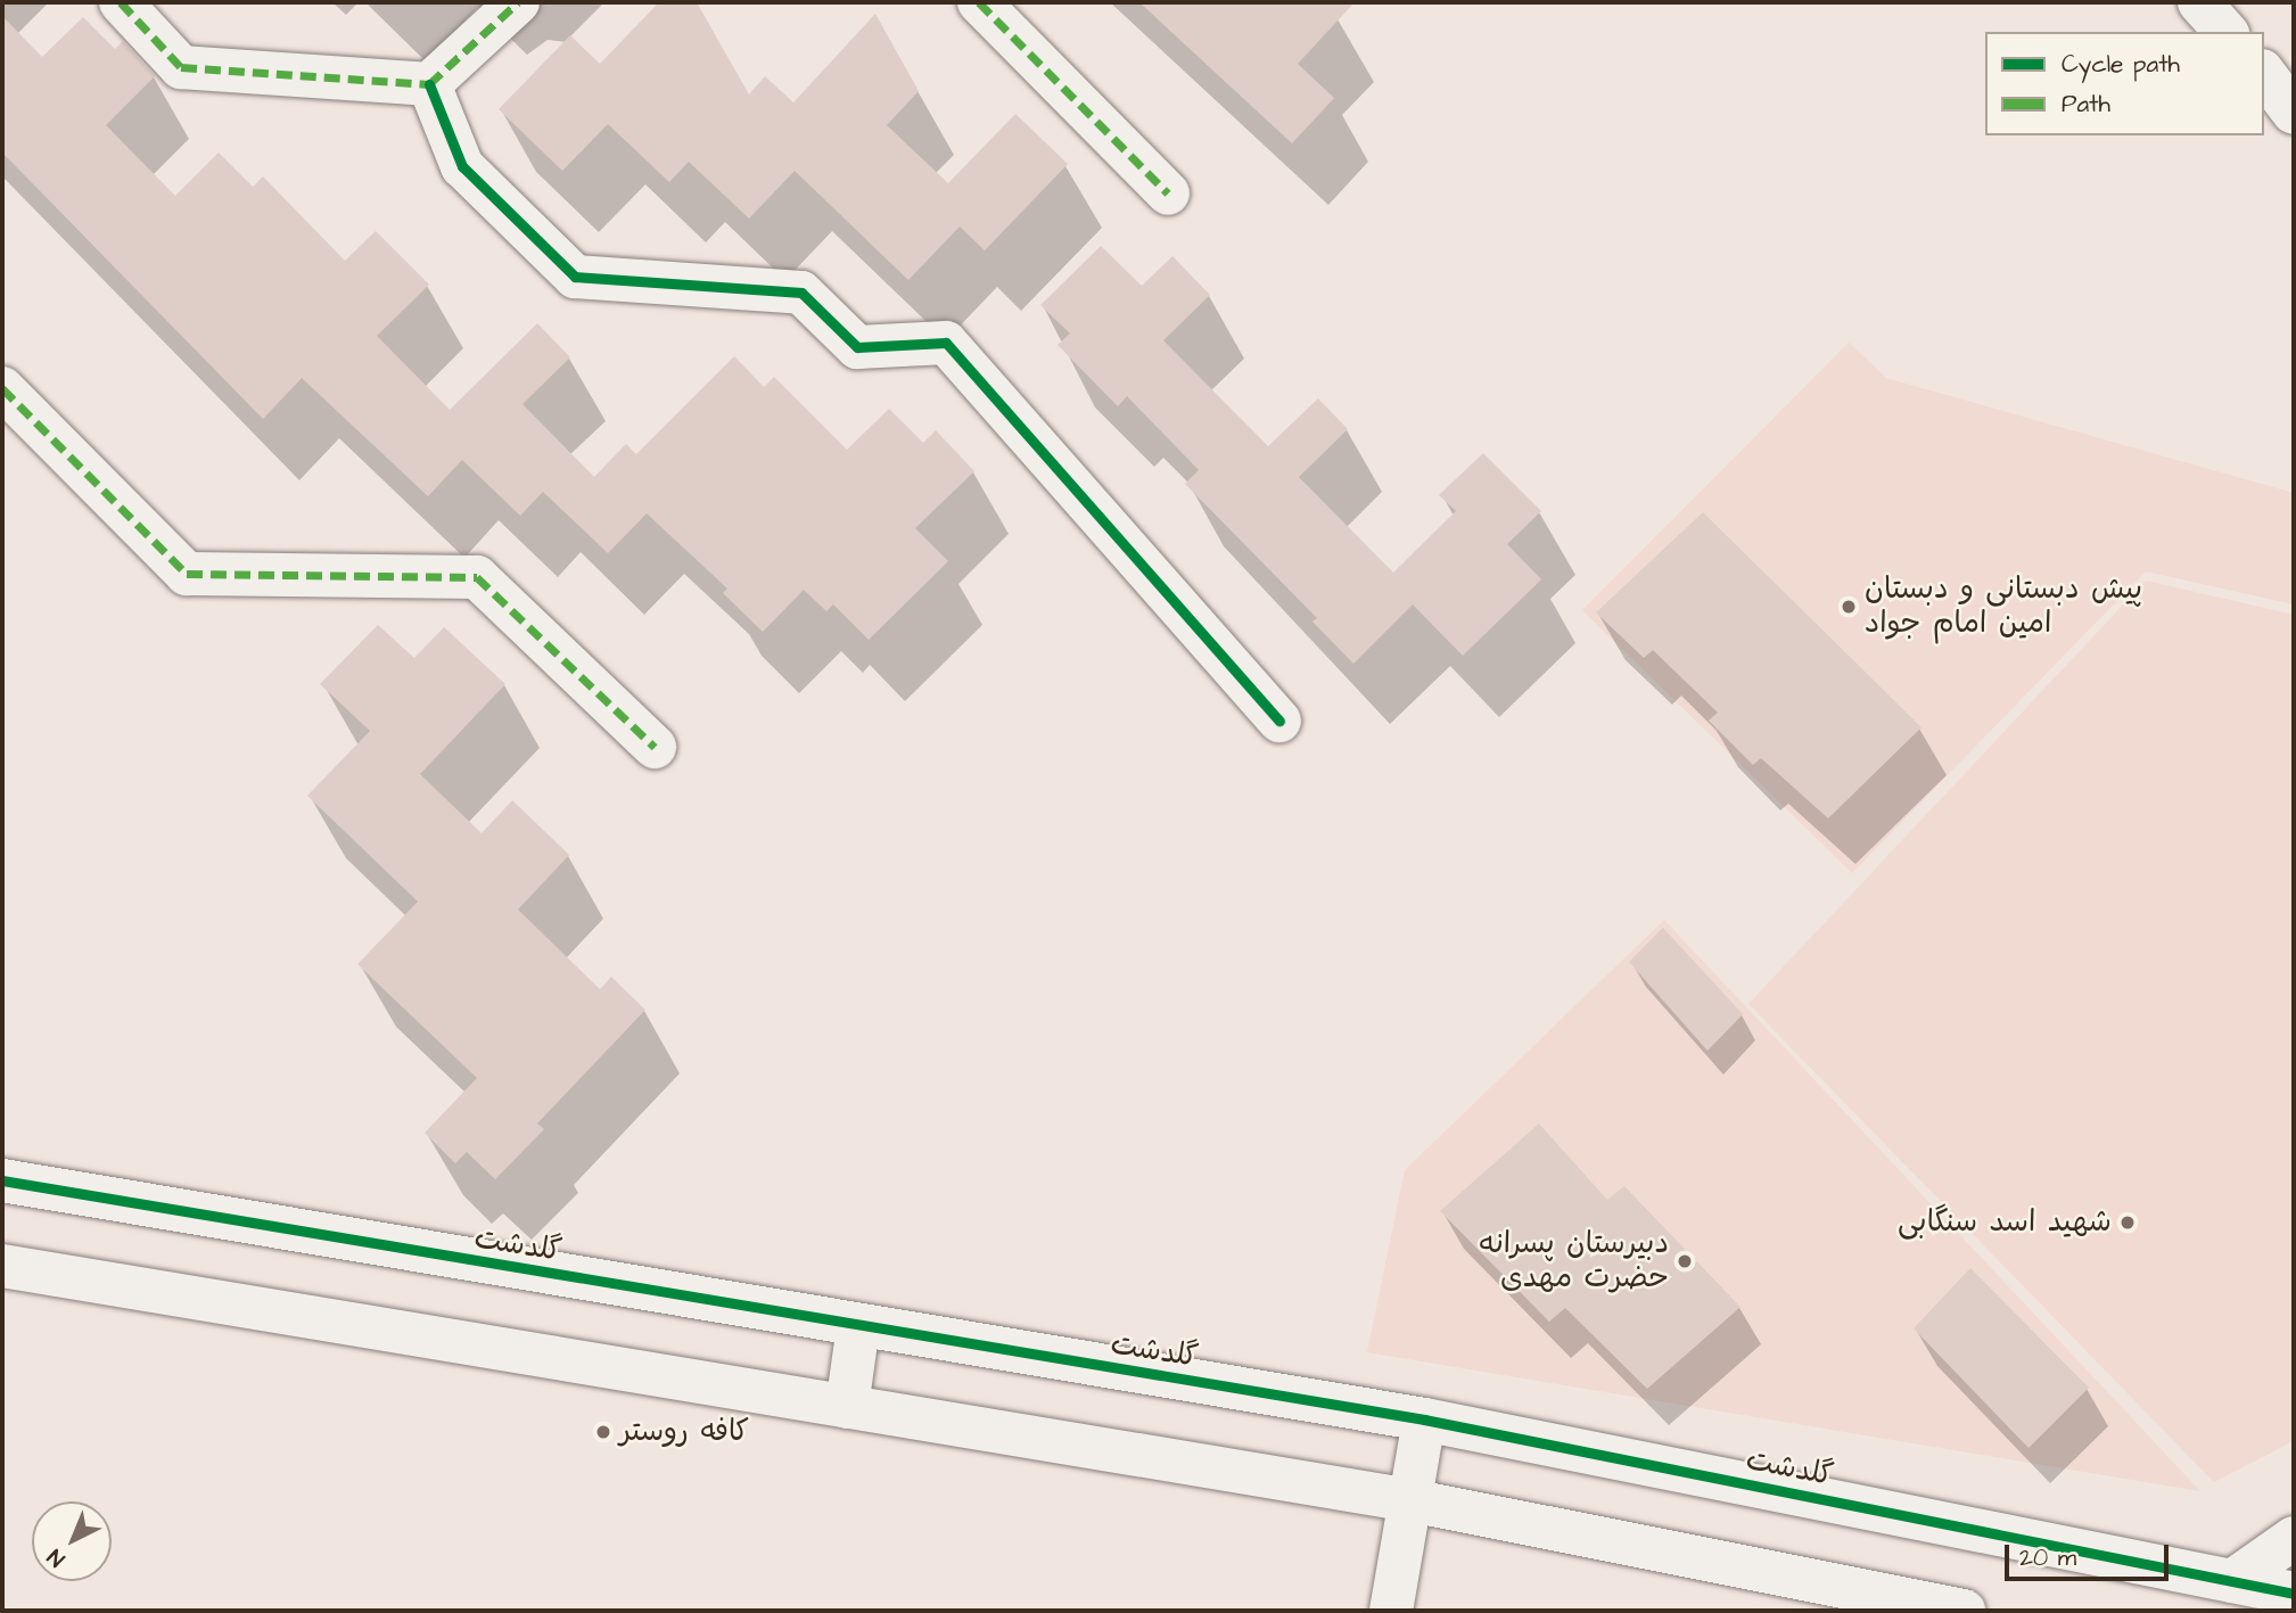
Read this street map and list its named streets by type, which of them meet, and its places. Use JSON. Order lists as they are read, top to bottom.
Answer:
{
  "streets": {
    "street": ["گلدشت"]
  },
  "places": [
    "پیش دبستانی و دبستان امین امام جواد",
    "شهید اسد سنگابی",
    "دبیرستان پسرانه حضرت مهدی",
    "کافه روستر"
  ],
  "legend": ["Cycle path", "Path"],
  "scale_bar": "20 m",
  "north": "bottom left"
}
